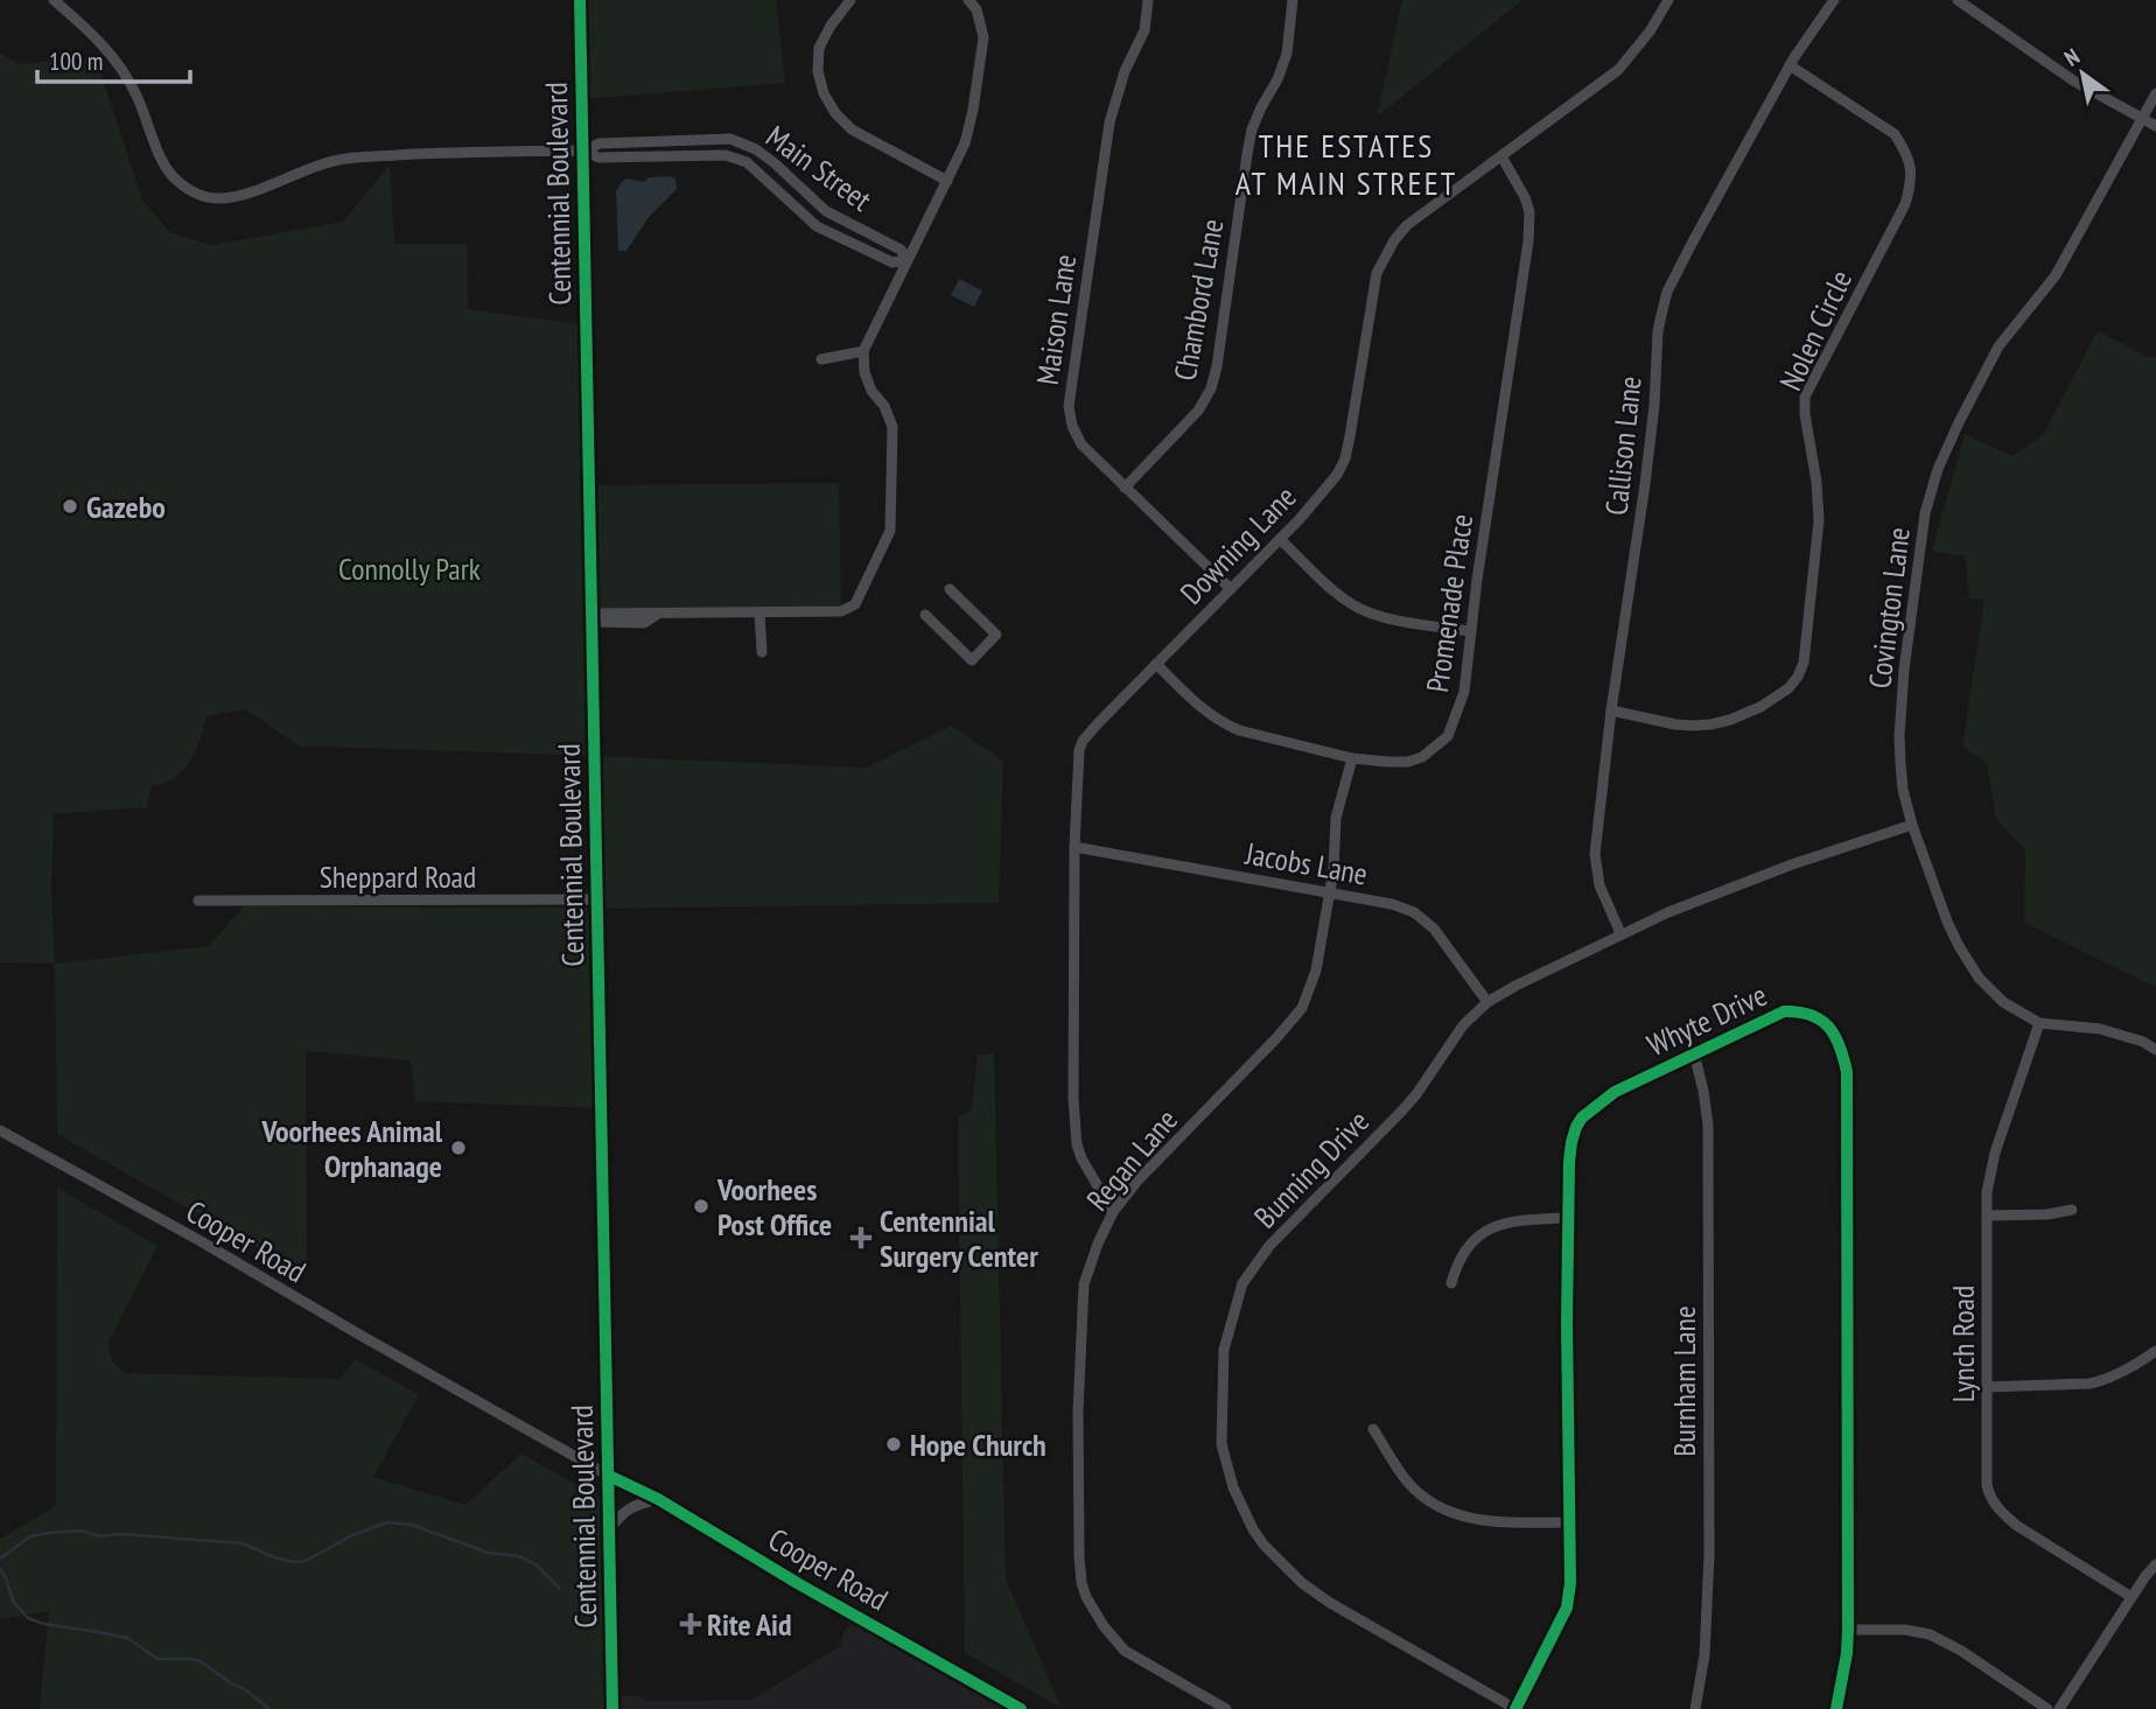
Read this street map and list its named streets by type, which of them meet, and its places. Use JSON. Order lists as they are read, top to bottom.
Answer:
{
  "streets": {
    "main road": ["Centennial Boulevard"],
    "street": [
      "Main Street",
      "Chambord Lane",
      "Maison Lane",
      "Nolen Circle",
      "Callison Lane",
      "Downing Lane",
      "Promenade Place",
      "Covington Lane",
      "Jacobs Lane",
      "Sheppard Road",
      "Whyte Drive",
      "Regan Lane",
      "Bunning Drive",
      "Cooper Road",
      "Lynch Road",
      "Burnham Lane"
    ]
  },
  "crossings": [
    ["Main Street", "Centennial Boulevard"],
    ["Centennial Boulevard", "Sheppard Road"],
    ["Centennial Boulevard", "Cooper Road"],
    ["Chambord Lane", "Maison Lane"],
    ["Maison Lane", "Downing Lane"],
    ["Nolen Circle", "Callison Lane"],
    ["Callison Lane", "Bunning Drive"],
    ["Downing Lane", "Promenade Place"],
    ["Downing Lane", "Jacobs Lane"],
    ["Downing Lane", "Regan Lane"],
    ["Promenade Place", "Regan Lane"],
    ["Covington Lane", "Bunning Drive"],
    ["Covington Lane", "Lynch Road"],
    ["Jacobs Lane", "Regan Lane"],
    ["Jacobs Lane", "Bunning Drive"],
    ["Whyte Drive", "Bunning Drive"],
    ["Whyte Drive", "Burnham Lane"]
  ],
  "districts": ["THE ESTATES AT MAIN STREET"],
  "parks": ["Connolly Park"],
  "places": {
    "other": [
      "Gazebo",
      "Voorhees Animal Orphanage",
      "Voorhees Post Office",
      "Hope Church"
    ],
    "health": ["Centennial Surgery Center", "Rite Aid"]
  },
  "scale_bar": "100 m",
  "north": "top left"
}
